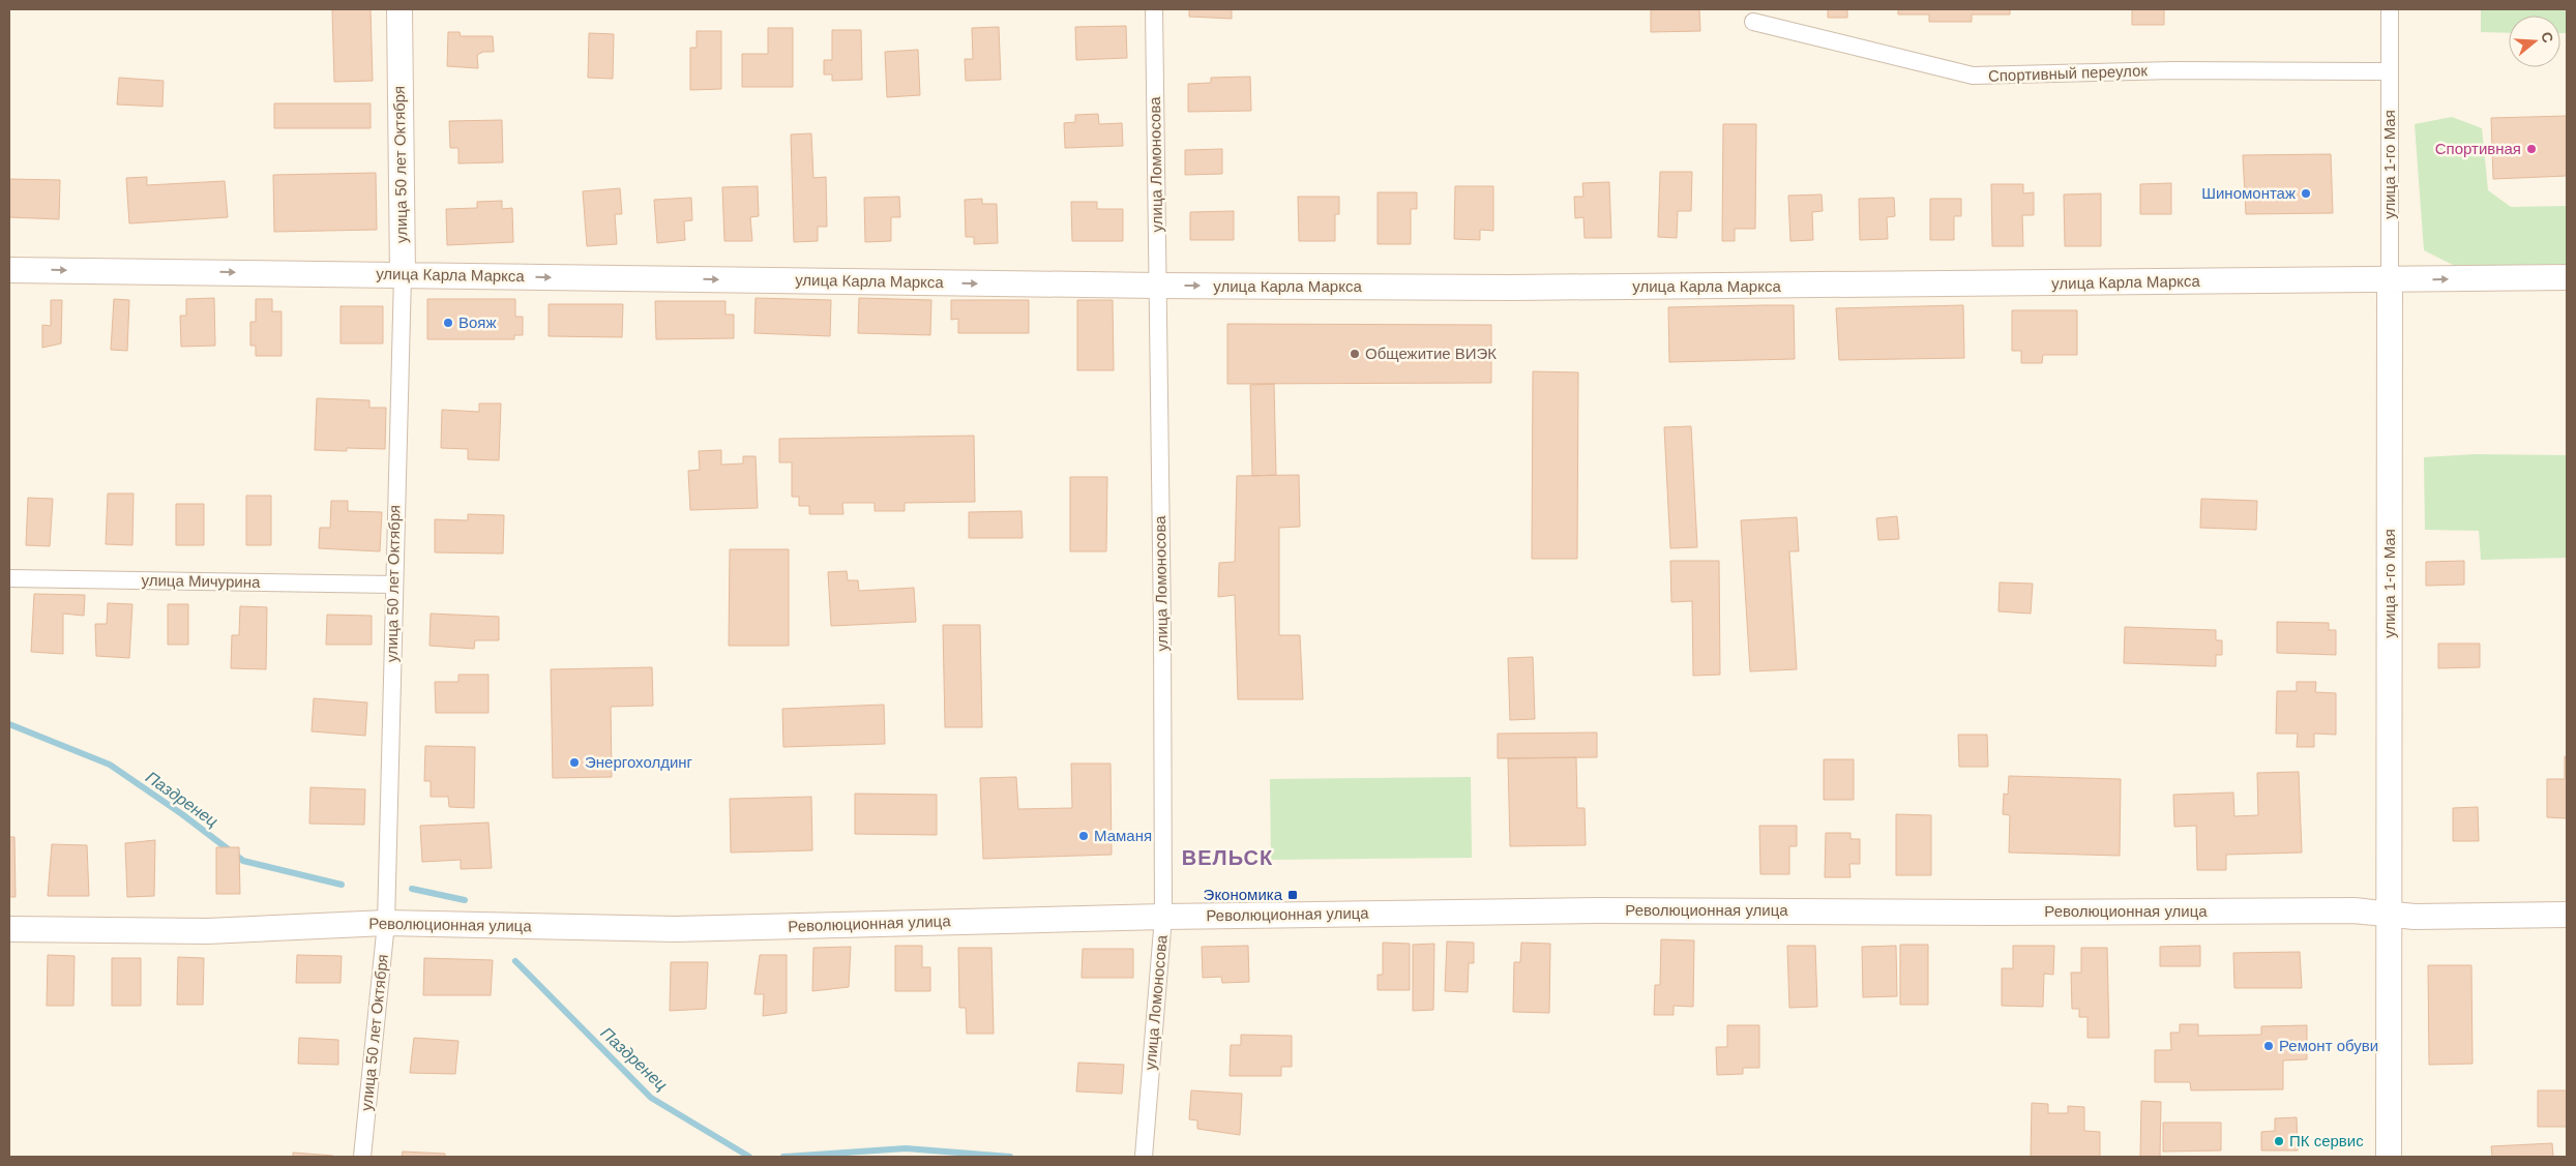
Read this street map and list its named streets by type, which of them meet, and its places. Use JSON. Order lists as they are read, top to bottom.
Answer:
{
  "streets": {
    "main road": [
      "улица 50 лет Октября",
      "улица 1-го Мая",
      "улица Карла Маркса",
      "Революционная улица"
    ],
    "street": ["Спортивный переулок", "улица Ломоносова", "улица Мичурина"]
  },
  "crossings": [
    ["Спортивный переулок", "улица 1-го Мая"],
    ["улица 50 лет Октября", "улица Карла Маркса"],
    ["улица 50 лет Октября", "улица Мичурина"],
    ["улица 50 лет Октября", "Революционная улица"],
    ["улица Ломоносова", "улица Карла Маркса"],
    ["улица Ломоносова", "Революционная улица"],
    ["улица 1-го Мая", "улица Карла Маркса"],
    ["улица 1-го Мая", "Революционная улица"]
  ],
  "one_way": ["улица Карла Маркса"],
  "districts": ["ВЕЛЬСК"],
  "water": ["Паздренец"],
  "places": {
    "other": [
      "Спортивная",
      "Шиномонтаж",
      "Вояж",
      "Общежитие ВИЭК",
      "Энергохолдинг",
      "Маманя",
      "Ремонт обуви",
      "ПК сервис"
    ],
    "transit": ["Экономика"]
  },
  "north": "right"
}
